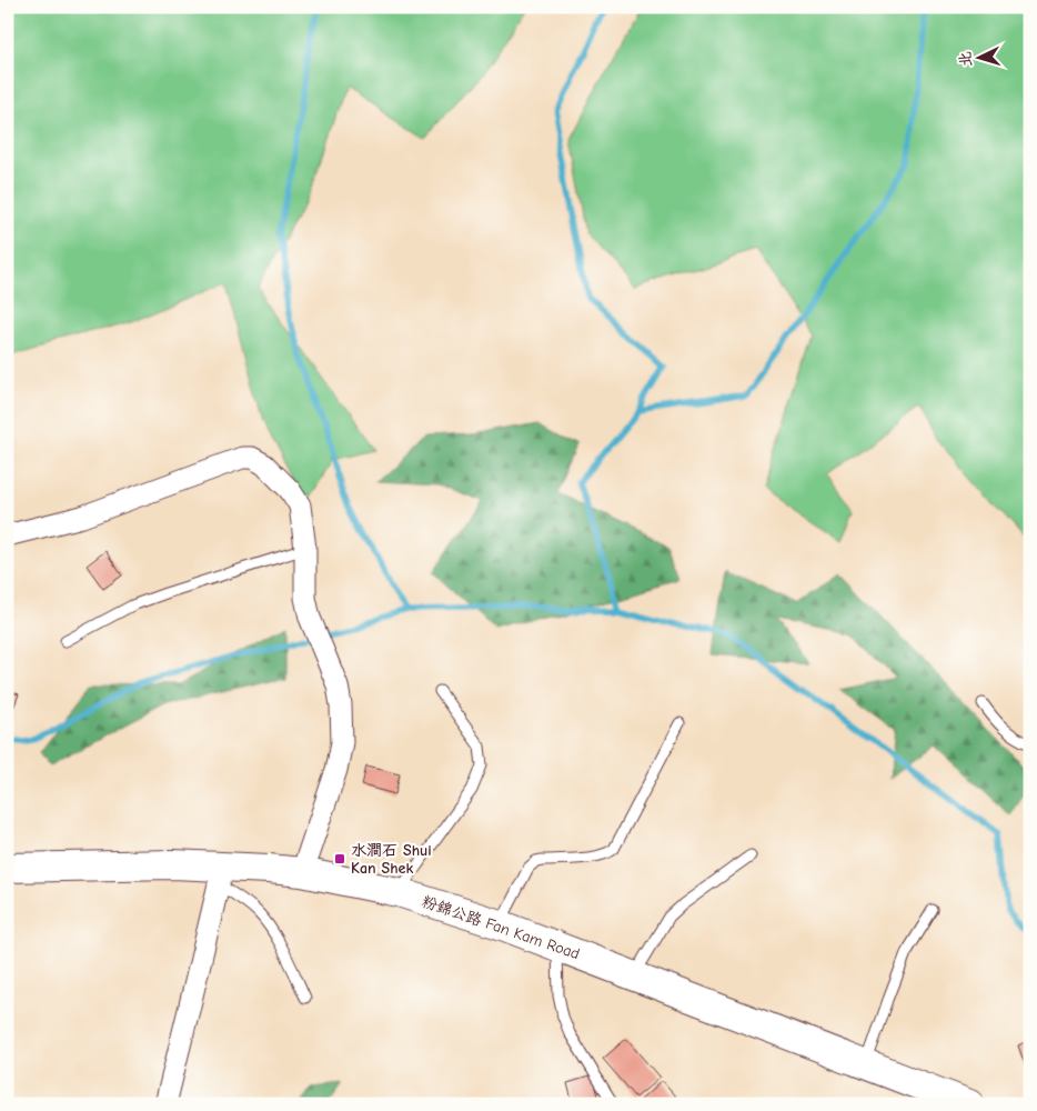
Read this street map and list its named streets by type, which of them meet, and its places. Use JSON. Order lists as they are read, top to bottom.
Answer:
{
  "streets": {
    "main road": ["粉錦公路 Fan Kam Road"]
  },
  "places": {
    "transit": ["水澗石 Shui Kan Shek"]
  },
  "north": "left"
}
